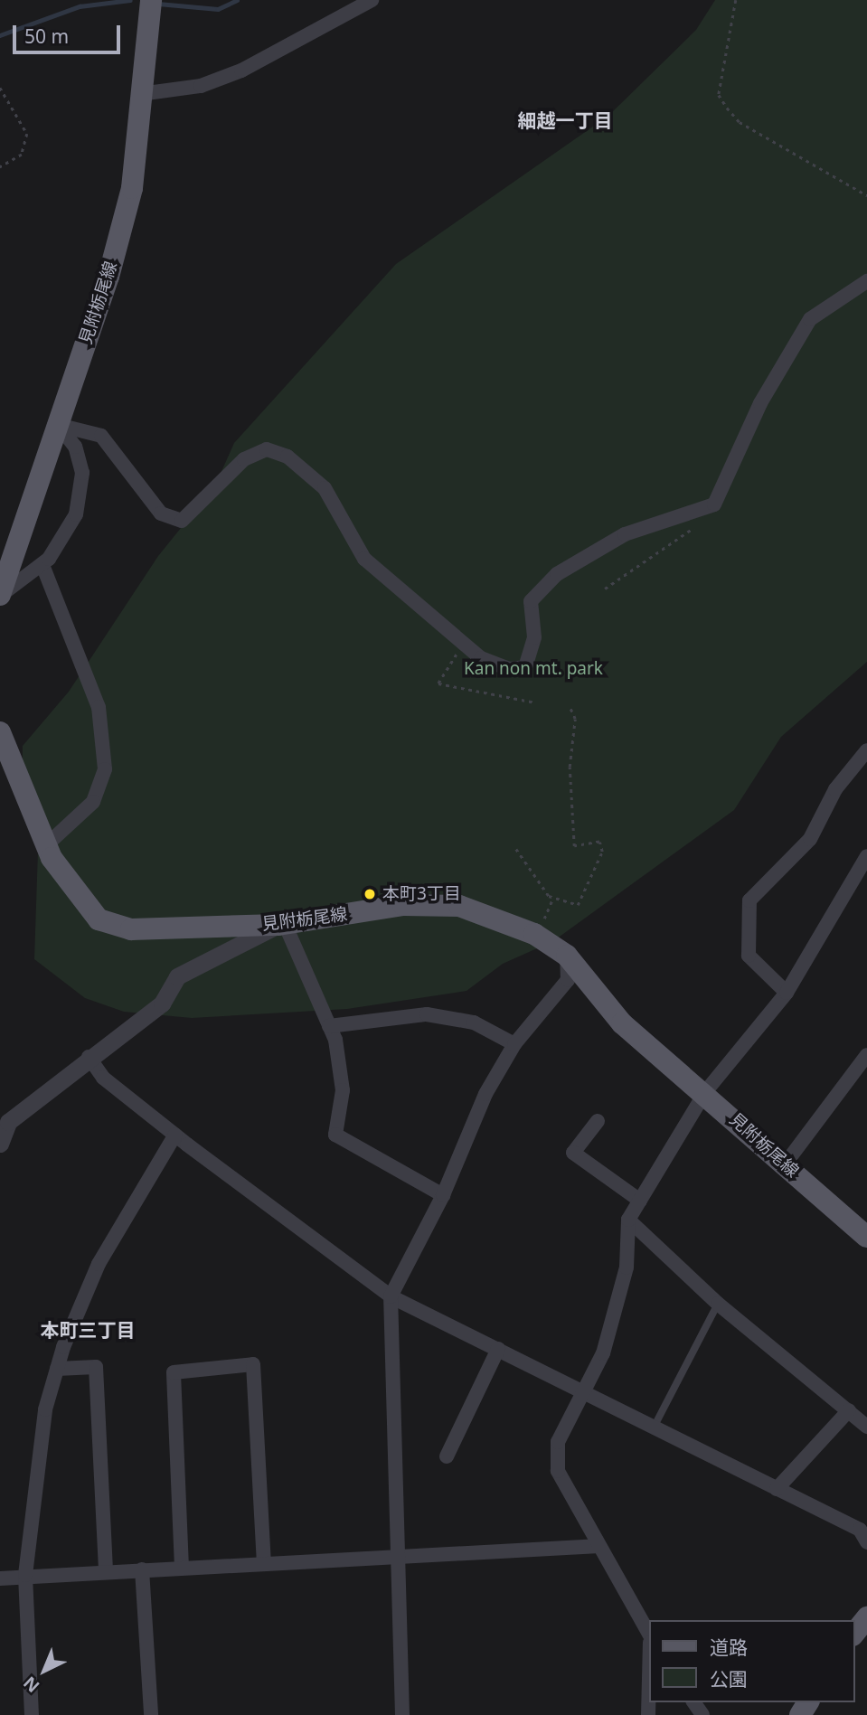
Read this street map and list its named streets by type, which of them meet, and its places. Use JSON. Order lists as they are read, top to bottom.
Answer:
{
  "streets": {
    "main road": ["見附栃尾線"]
  },
  "districts": ["細越一丁目", "本町三丁目"],
  "parks": ["Kan non mt. park"],
  "places": ["本町3丁目"],
  "legend": ["道路", "公園"],
  "scale_bar": "50 m",
  "north": "bottom left"
}
